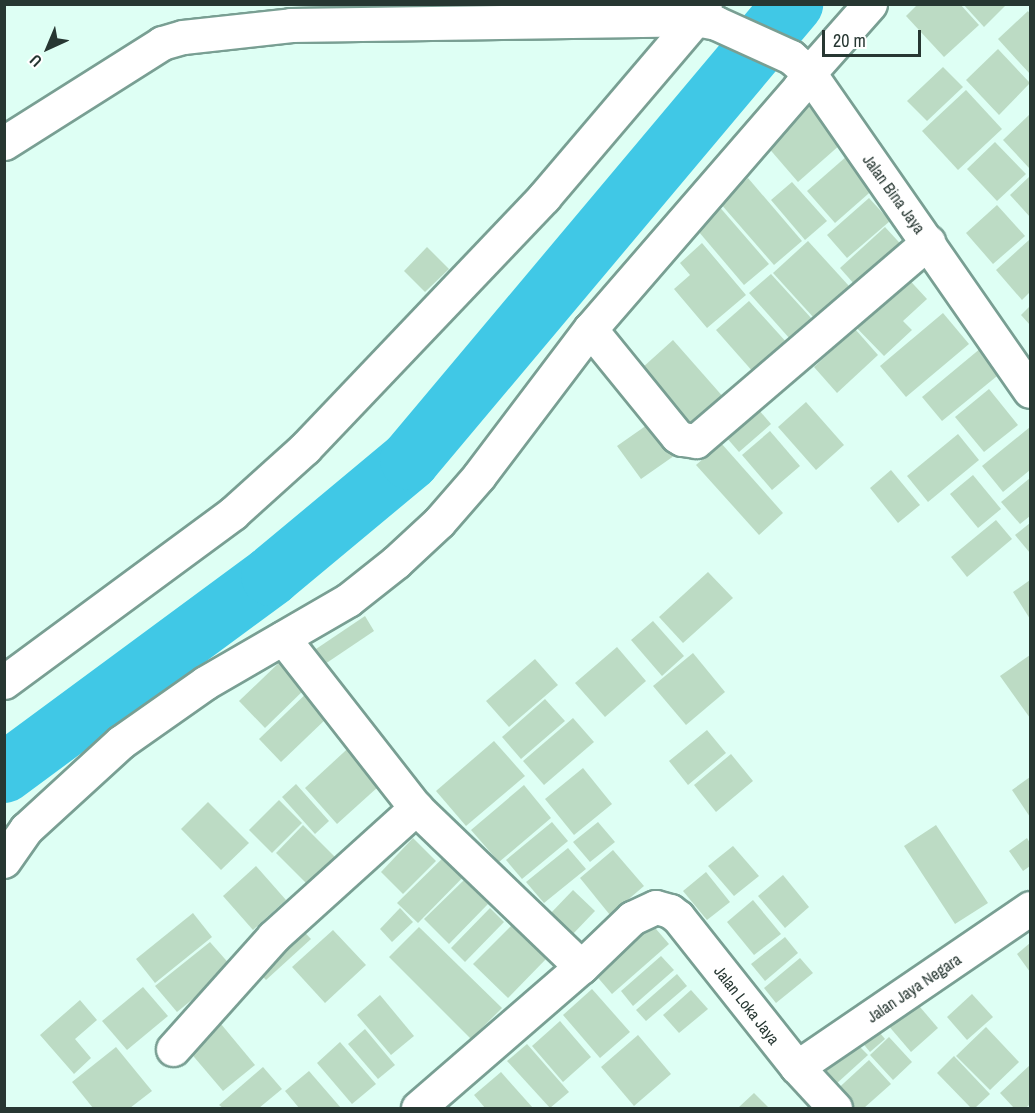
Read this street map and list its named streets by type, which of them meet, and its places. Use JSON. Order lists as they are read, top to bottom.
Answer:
{
  "streets": {
    "street": ["Jalan Bina Jaya", "Jalan Jaya Negara", "Jalan Loka Jaya"]
  },
  "crossings": [
    ["Jalan Jaya Negara", "Jalan Loka Jaya"]
  ],
  "scale_bar": "20 m",
  "north": "bottom left"
}
